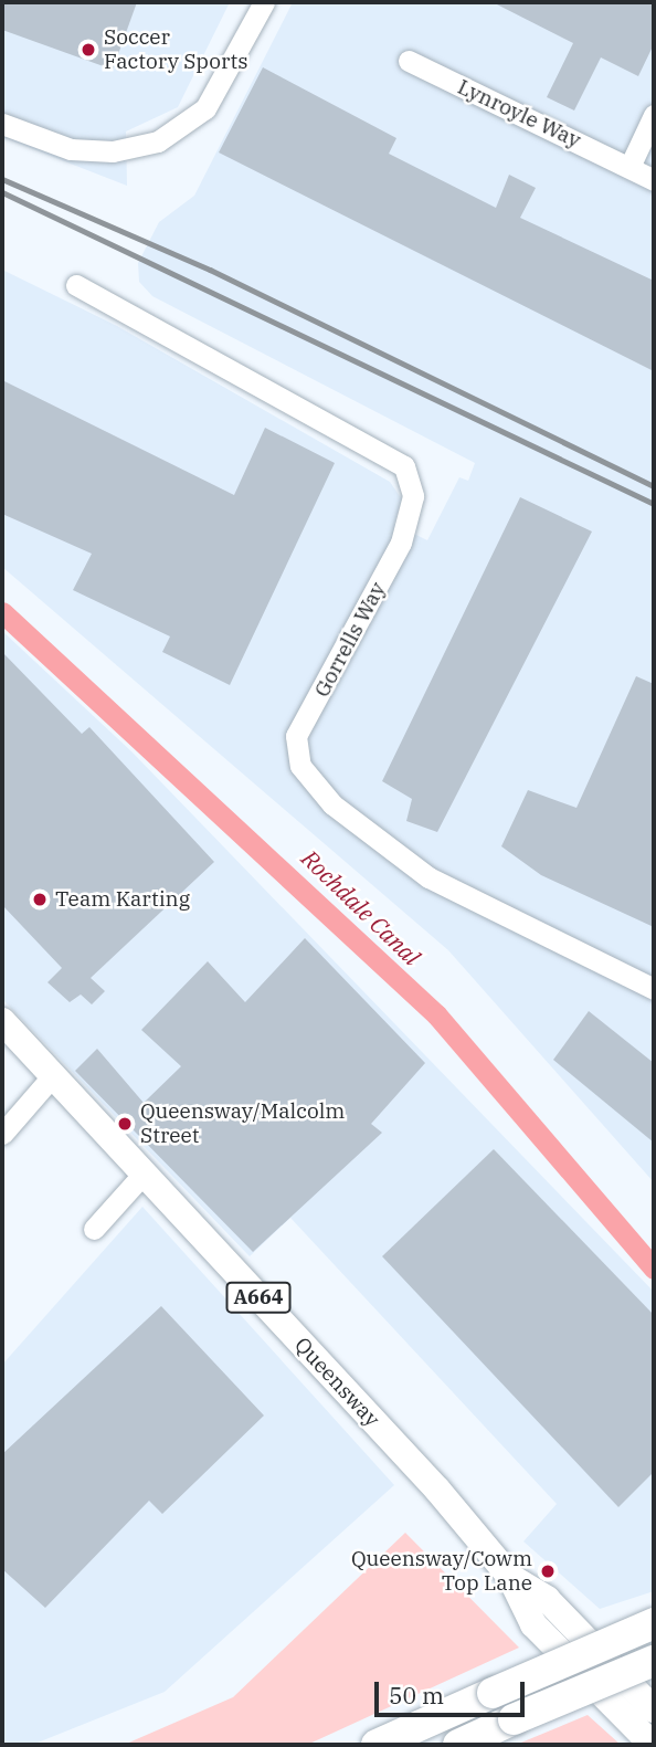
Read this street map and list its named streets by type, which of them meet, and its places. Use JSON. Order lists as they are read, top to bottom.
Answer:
{
  "streets": {
    "main road": ["A664", "Queensway"],
    "street": ["Lynroyle Way", "Gorrells Way"]
  },
  "water": ["Rochdale Canal"],
  "places": [
    "Soccer Factory Sports",
    "Team Karting",
    "Queensway/Malcolm Street",
    "Queensway/Cowm Top Lane"
  ],
  "scale_bar": "50 m"
}
